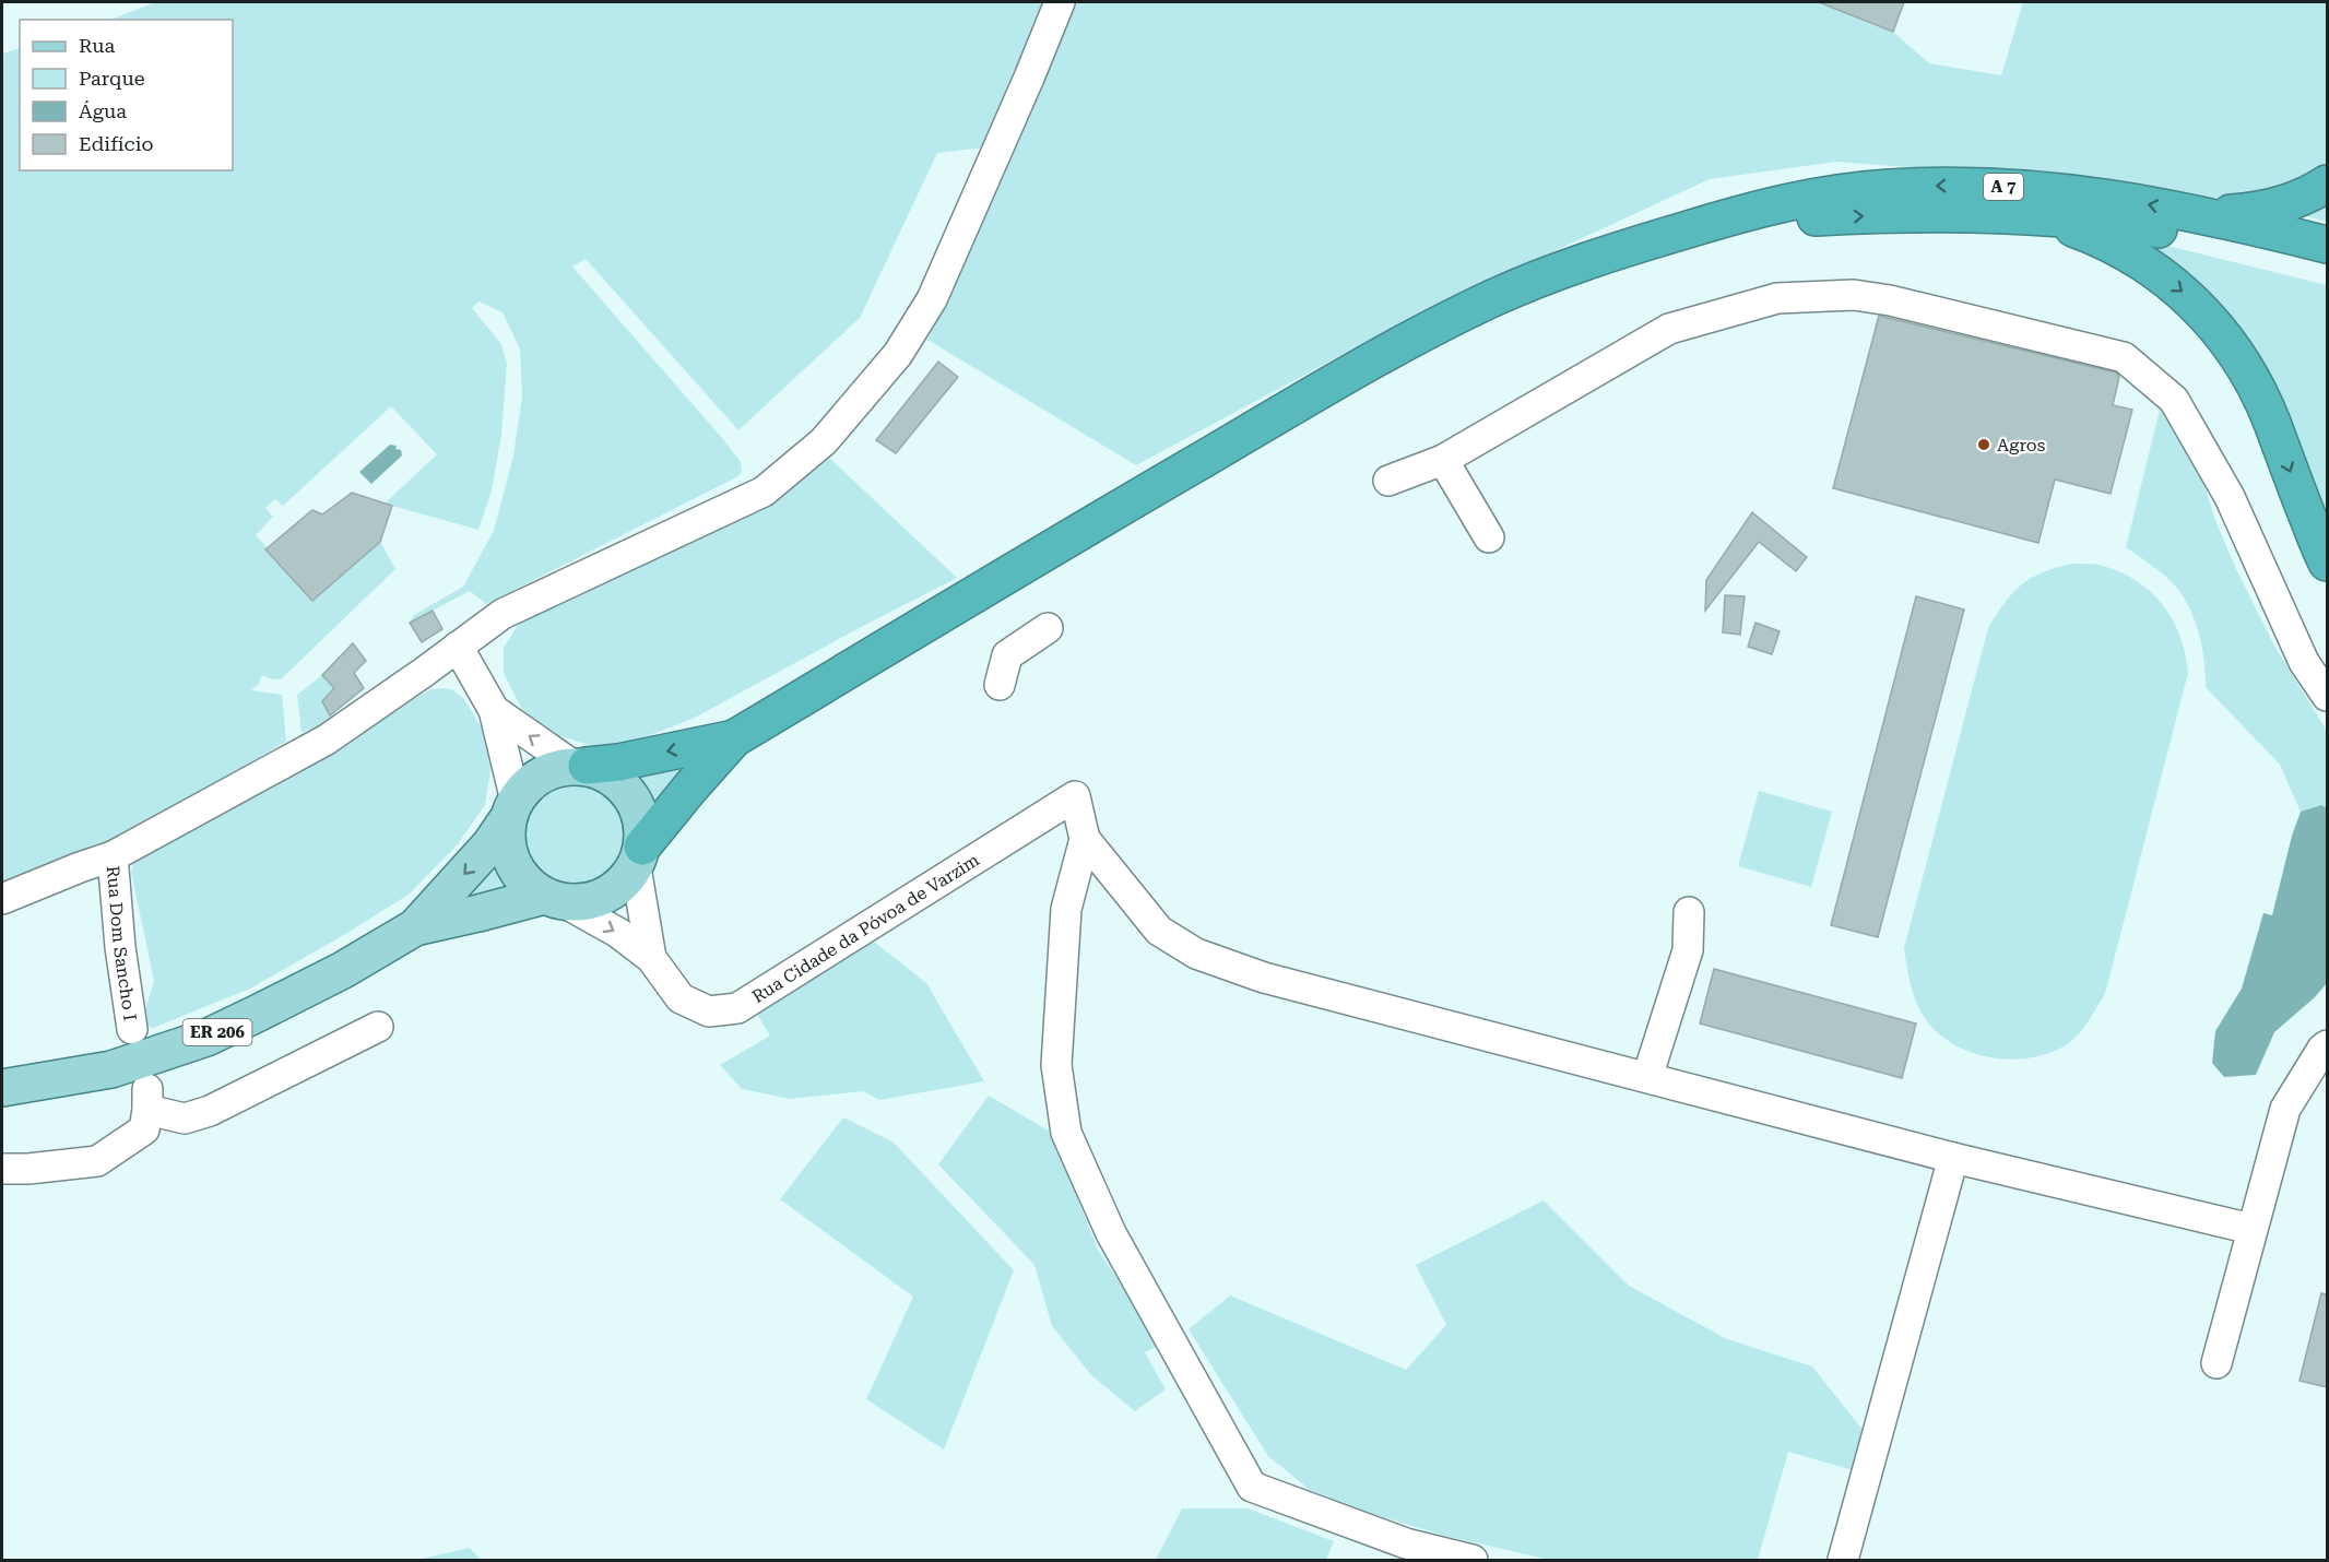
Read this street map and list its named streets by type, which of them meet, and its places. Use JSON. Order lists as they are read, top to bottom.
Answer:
{
  "streets": {
    "highway": ["A 7"],
    "main road": ["ER 206"],
    "street": ["Rua Cidade da Póvoa de Varzim", "Rua Dom Sancho I"]
  },
  "places": ["Agros"],
  "legend": [
    "Rua",
    "Parque",
    "Água",
    "Edifício"
  ]
}
